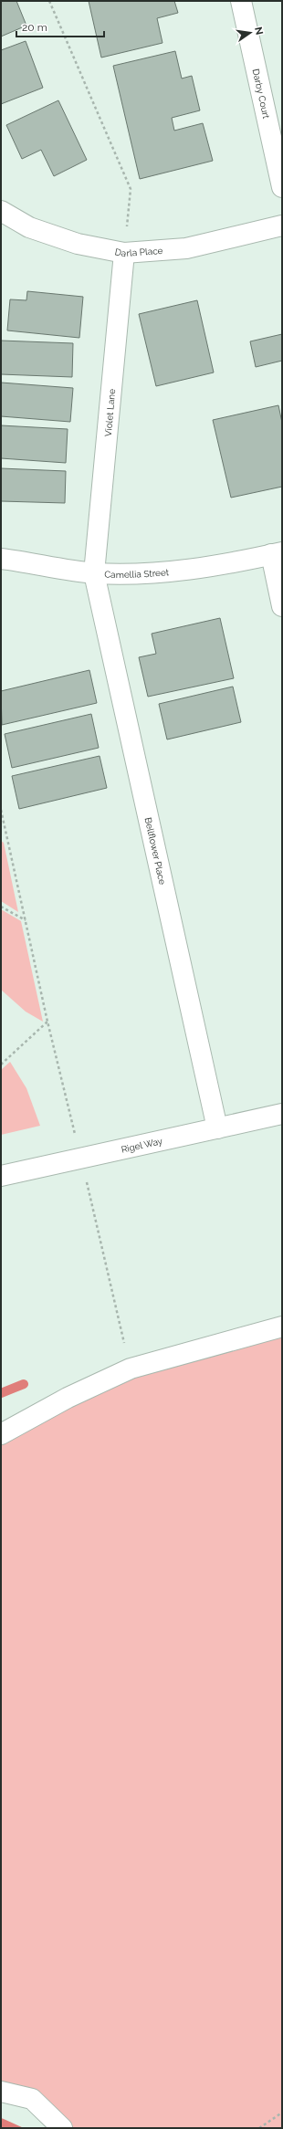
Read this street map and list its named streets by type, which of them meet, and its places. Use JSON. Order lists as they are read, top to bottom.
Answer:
{
  "streets": {
    "street": [
      "Darby Court",
      "Darla Place",
      "Violet Lane",
      "Camellia Street",
      "Bellflower Place",
      "Rigel Way"
    ]
  },
  "crossings": [
    ["Darla Place", "Violet Lane"],
    ["Violet Lane", "Camellia Street"],
    ["Violet Lane", "Bellflower Place"],
    ["Camellia Street", "Bellflower Place"],
    ["Bellflower Place", "Rigel Way"]
  ],
  "scale_bar": "20 m",
  "north": "right"
}
